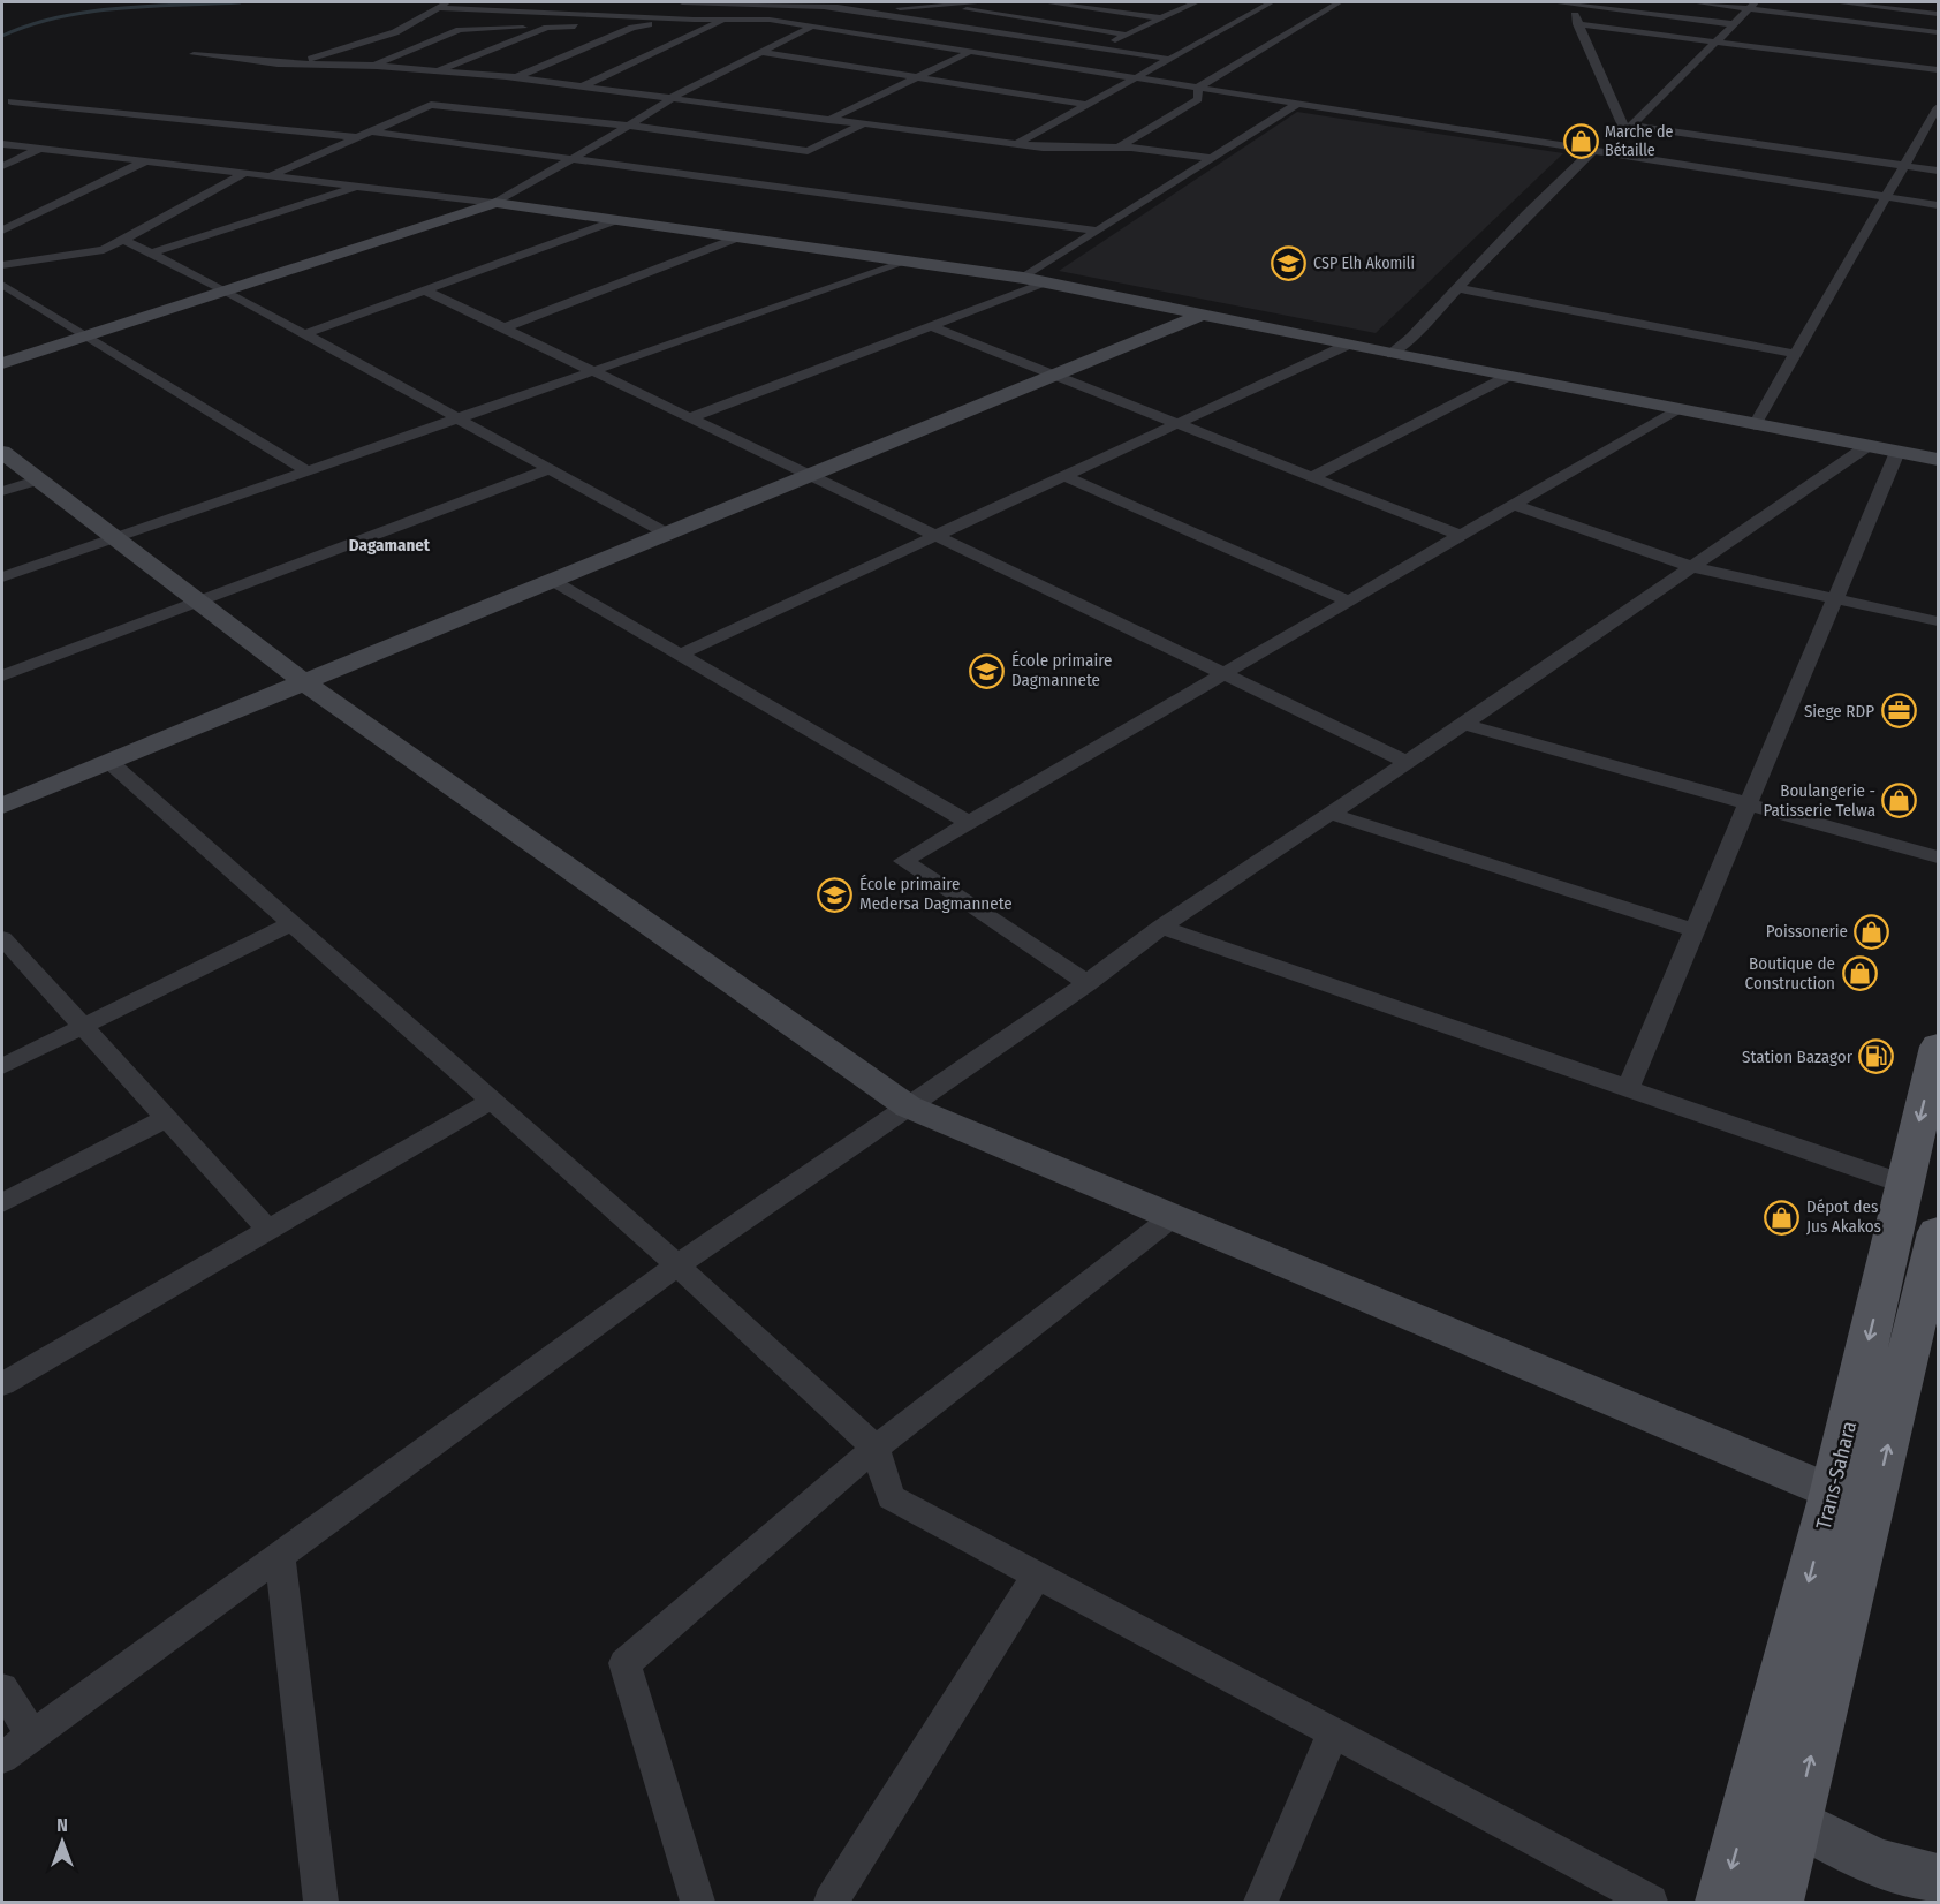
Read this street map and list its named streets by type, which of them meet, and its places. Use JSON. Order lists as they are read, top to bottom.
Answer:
{
  "streets": {
    "main road": ["Trans-Sahara"]
  },
  "districts": ["Dagamanet"],
  "places": {
    "shop": [
      "Marche de Bétaille",
      "Boulangerie - Patisserie Telwa",
      "Poissonerie",
      "Boutique de Construction",
      "Dépot des Jus Akakos"
    ],
    "school or university": ["CSP Elh Akomili", "École primaire Dagmannete", "École primaire Medersa Dagmannete"],
    "office": ["Siege RDP"],
    "fuel station": ["Station Bazagor"]
  },
  "north": "top"
}
